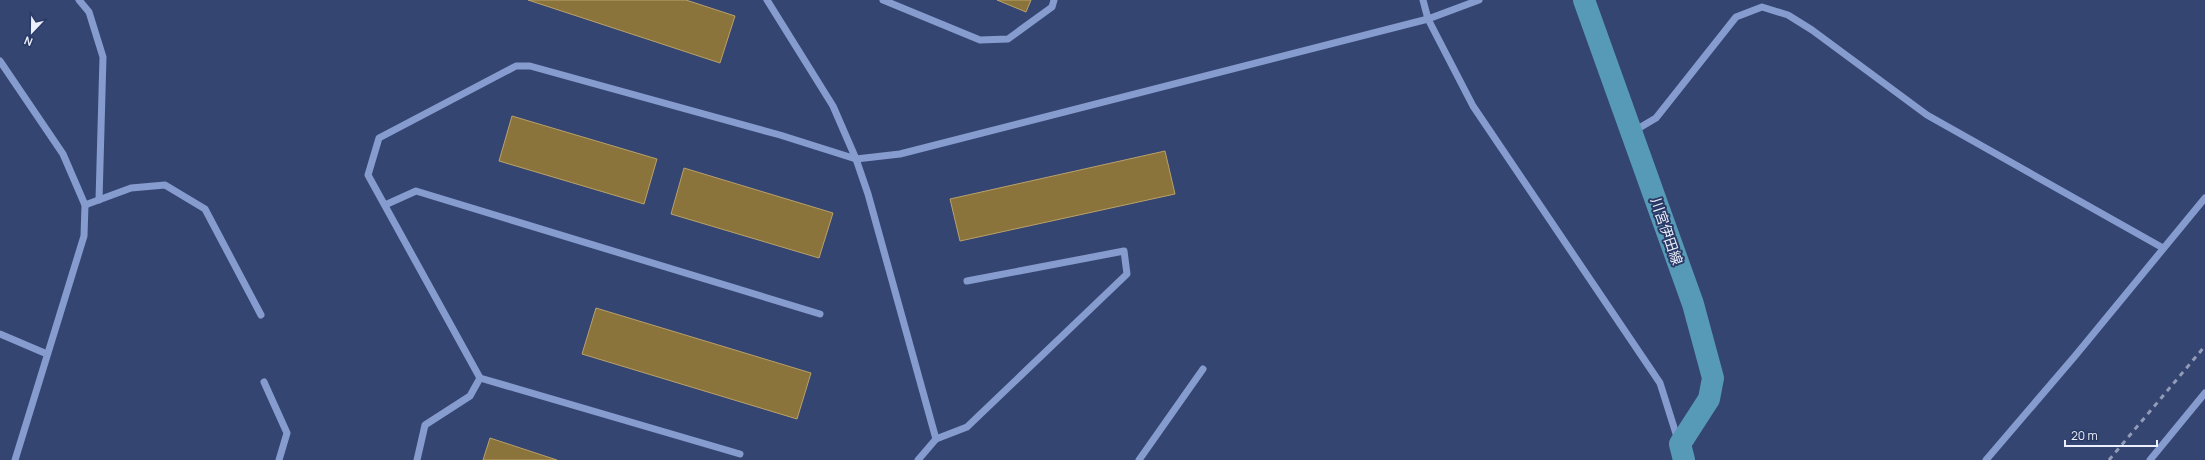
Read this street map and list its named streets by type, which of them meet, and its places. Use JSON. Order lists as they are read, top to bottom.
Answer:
{
  "streets": {
    "main road": ["川宮伊田線"]
  },
  "scale_bar": "20 m",
  "north": "bottom"
}
